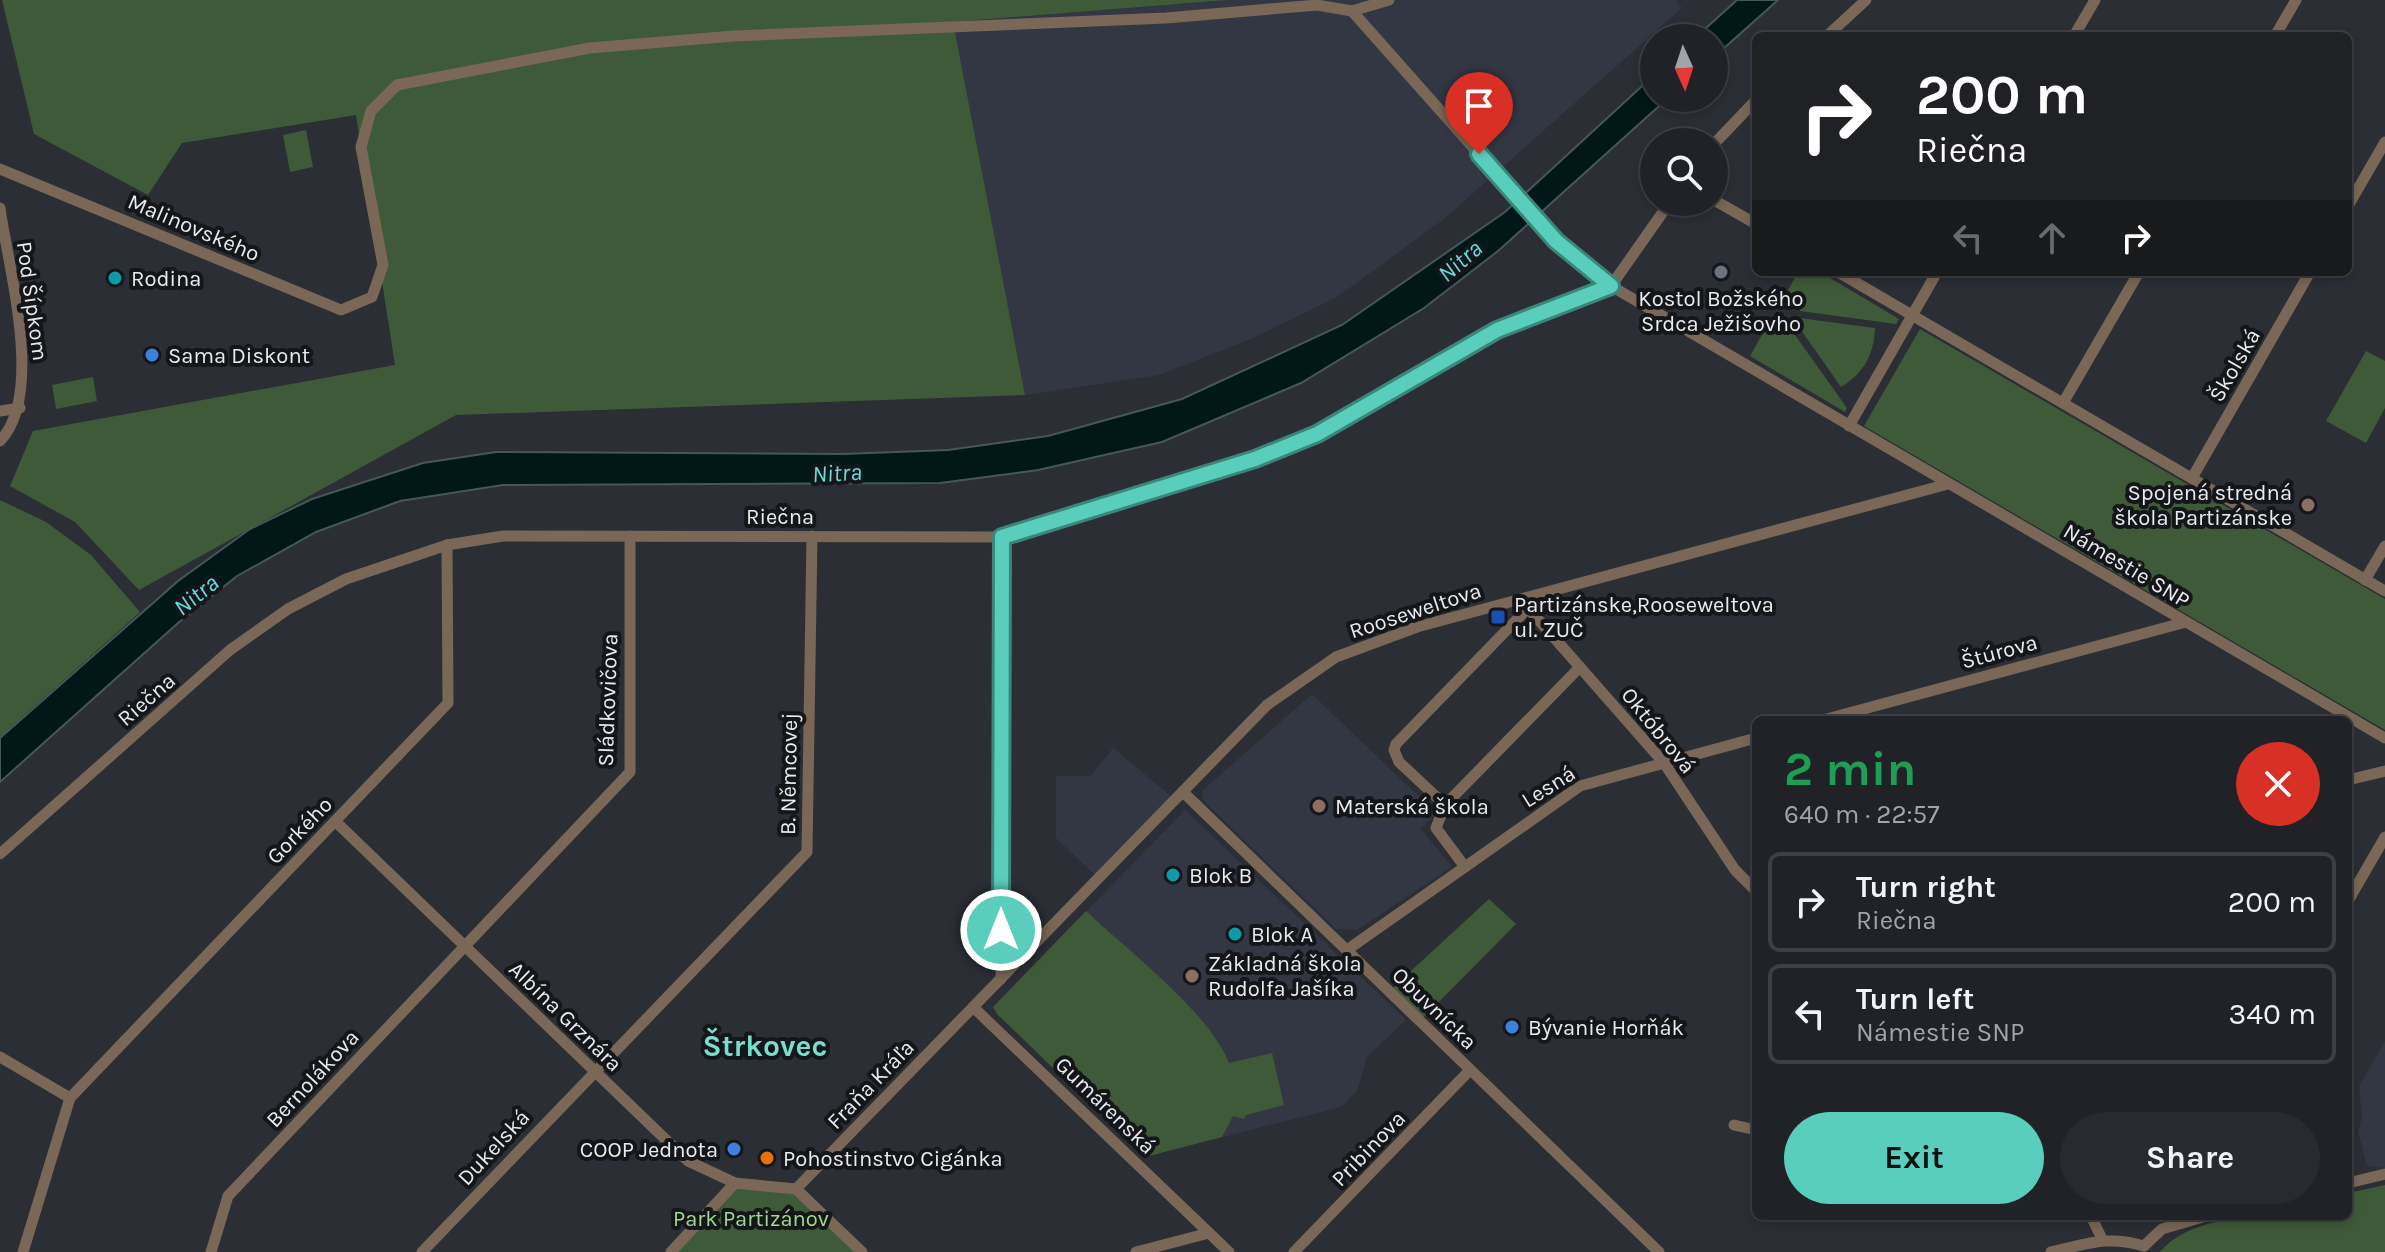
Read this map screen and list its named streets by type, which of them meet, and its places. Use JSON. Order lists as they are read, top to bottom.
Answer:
{
  "streets": {
    "street": [
      "Malinovského",
      "Pod Šípkom",
      "Školská",
      "Riečna",
      "Námestie SNP",
      "Rooseweltova",
      "Štúrova",
      "Sládkovičova",
      "Októbrová",
      "B. Němcovej",
      "Lesná",
      "Gorkého",
      "Obuvnícka",
      "Albína Grznára",
      "Bernolákova",
      "Fraňa Kráľa",
      "Gumárenská",
      "Dukelská",
      "Pribinova"
    ]
  },
  "crossings": [
    ["Malinovského", "Námestie SNP"],
    ["Riečna", "Námestie SNP"],
    ["Riečna", "Sládkovičova"],
    ["Riečna", "B. Němcovej"],
    ["Riečna", "Gorkého"],
    ["Námestie SNP", "Rooseweltova"],
    ["Námestie SNP", "Štúrova"],
    ["Rooseweltova", "Októbrová"],
    ["Rooseweltova", "Obuvnícka"],
    ["Rooseweltova", "Fraňa Kráľa"],
    ["Rooseweltova", "Gumárenská"],
    ["Sládkovičova", "Albína Grznára"],
    ["Sládkovičova", "Bernolákova"],
    ["Októbrová", "Lesná"],
    ["B. Němcovej", "Albína Grznára"],
    ["B. Němcovej", "Dukelská"],
    ["Lesná", "Obuvnícka"],
    ["Gorkého", "Albína Grznára"],
    ["Obuvnícka", "Pribinova"],
    ["Albína Grznára", "Bernolákova"],
    ["Albína Grznára", "Fraňa Kráľa"],
    ["Albína Grznára", "Dukelská"],
    ["Fraňa Kráľa", "Gumárenská"]
  ],
  "districts": ["Štrkovec"],
  "water": ["Nitra"],
  "parks": ["Park Partizánov"],
  "places": {
    "other": [
      "Kostol Božského Srdca Ježišovho",
      "Rodina",
      "Sama Diskont",
      "Spojená stredná škola Partizánske",
      "Materská škola",
      "Blok B",
      "Blok A",
      "Základná škola Rudolfa Jašíka",
      "Bývanie Horňák",
      "COOP Jednota",
      "Pohostinstvo Cigánka"
    ],
    "transit": ["Partizánske,Rooseweltova ul. ZUČ"]
  },
  "north": "bottom",
  "page": {
    "turn": ["200 m", "Riečna"],
    "heading": ["2 min", "640 m · 22:57"],
    "list": [
      {
        "name": "Turn right",
        "note": "Riečna",
        "value": "200 m"
      },
      {
        "name": "Turn left",
        "note": "Námestie SNP",
        "value": "340 m"
      }
    ],
    "buttons": ["Exit", "Share"]
  }
}
